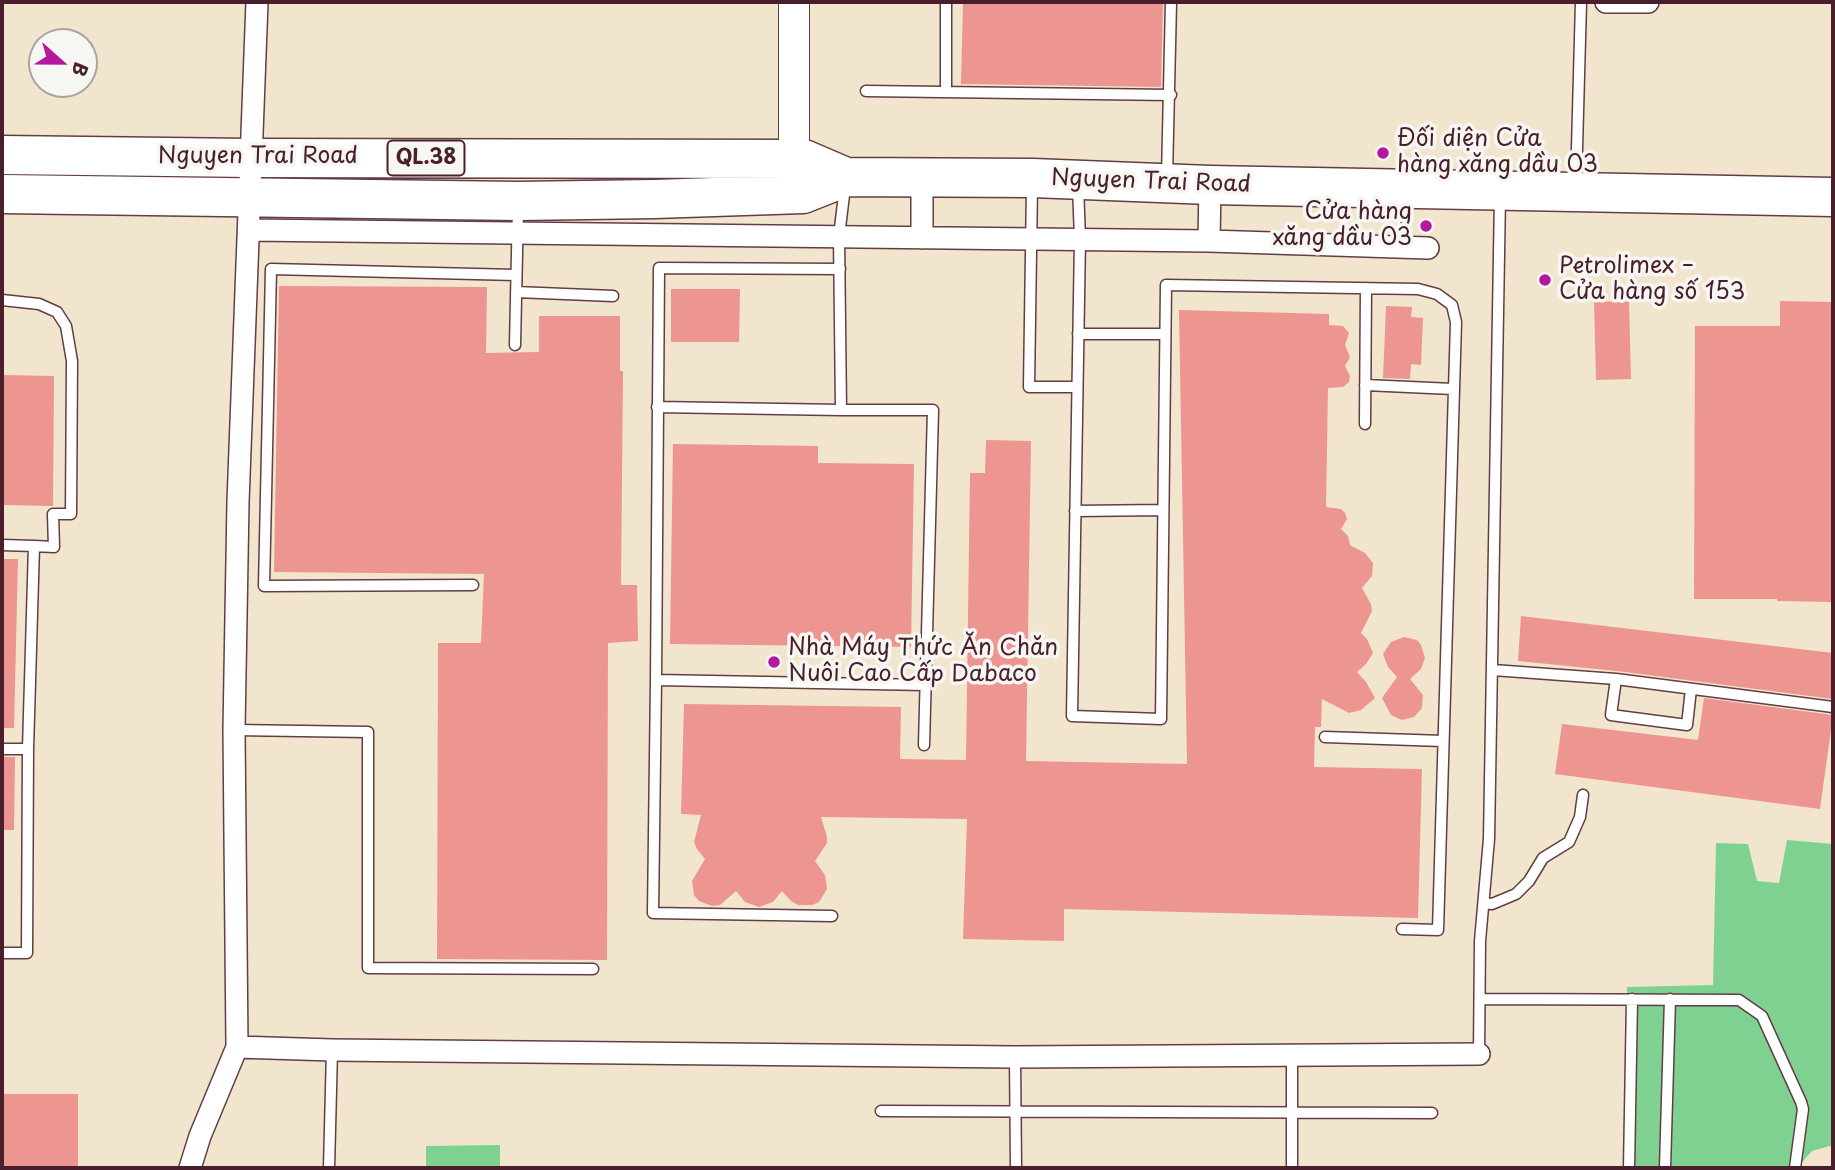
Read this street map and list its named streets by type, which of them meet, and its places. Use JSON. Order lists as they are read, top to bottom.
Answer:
{
  "streets": {
    "highway": ["Nguyen Trai Road", "QL.38"]
  },
  "places": [
    "Đối diện Cửa hàng xăng dầu 03",
    "Cửa hàng xăng dầu 03",
    "Petrolimex – Cửa hàng số 153",
    "Nhà Máy Thức Ăn Chăn Nuôi Cao Cấp Dabaco"
  ],
  "north": "right"
}
